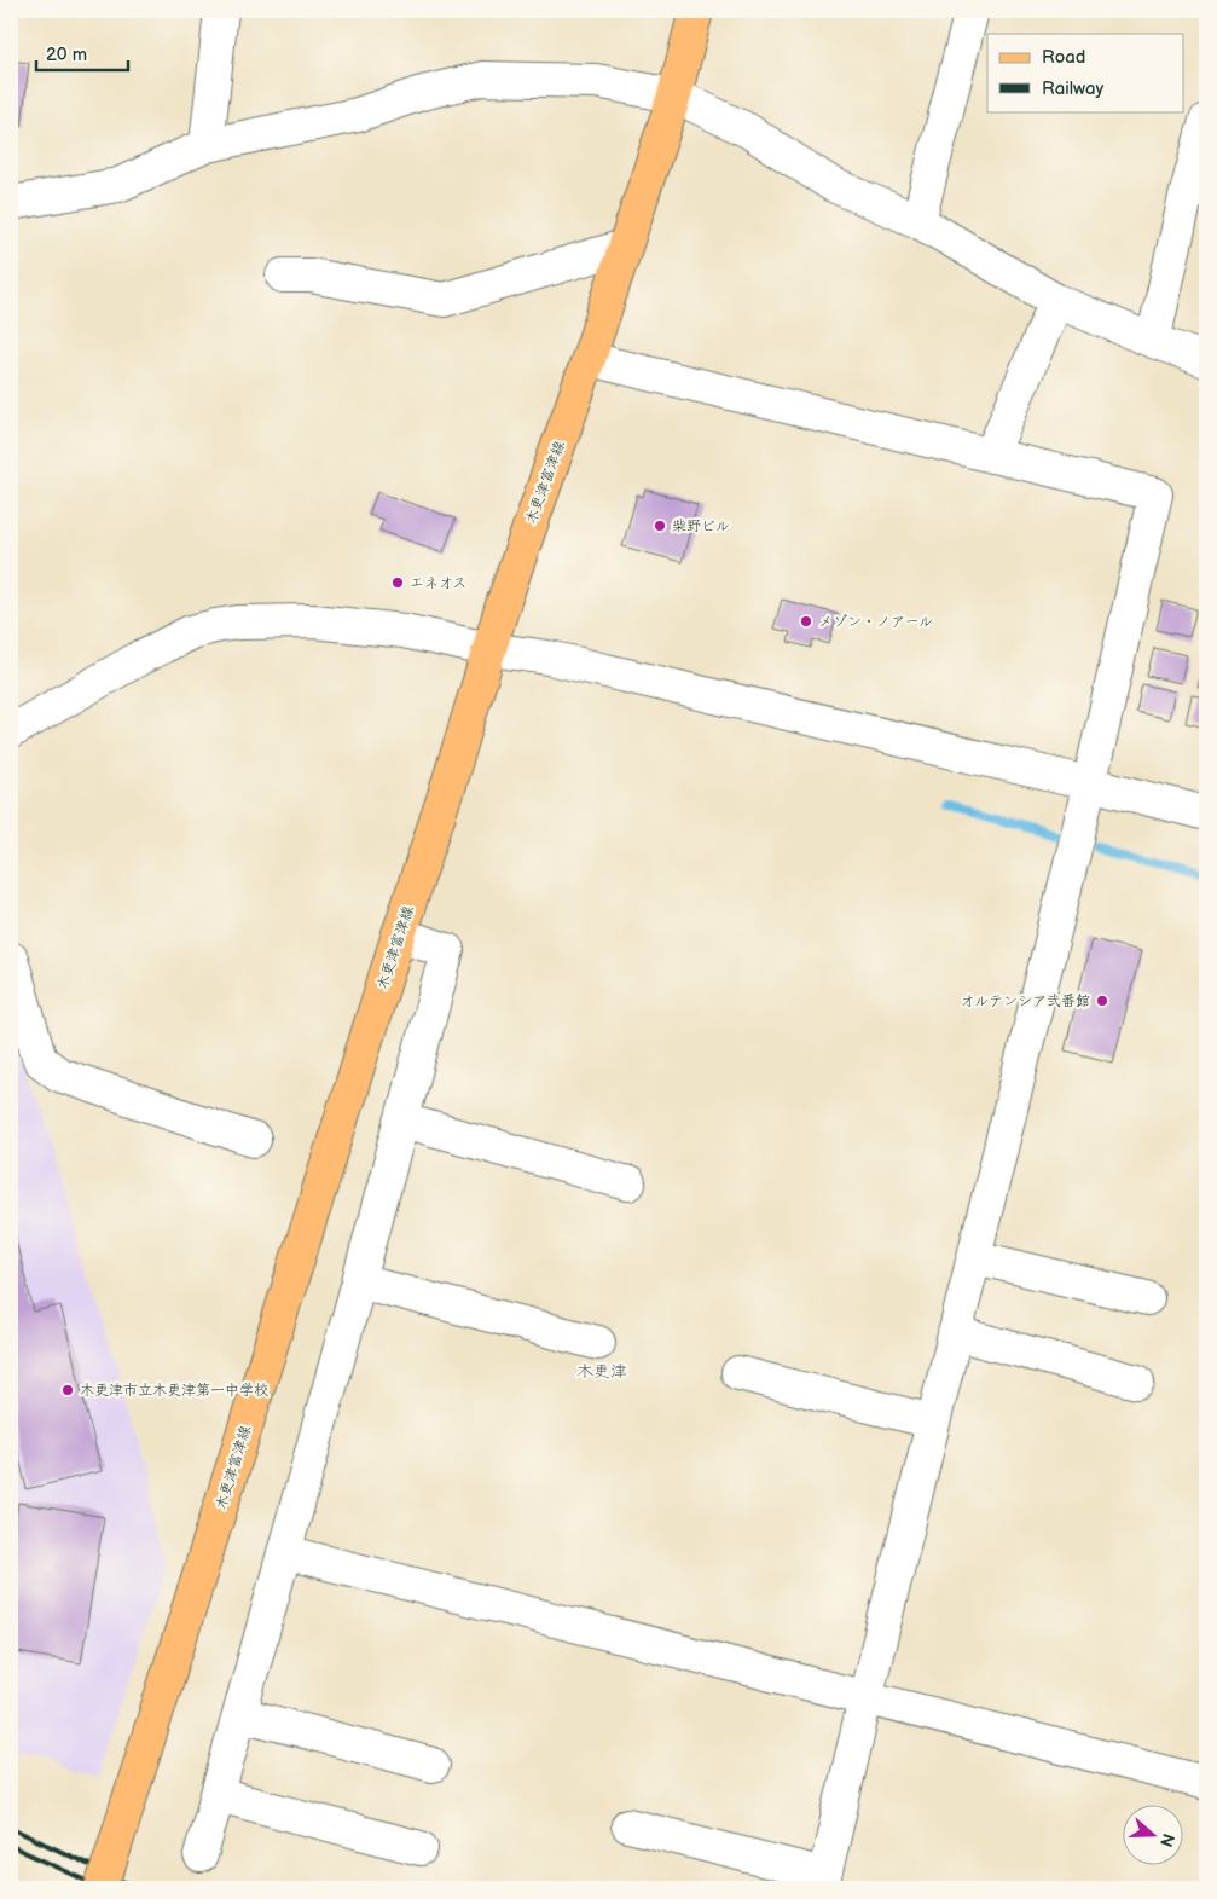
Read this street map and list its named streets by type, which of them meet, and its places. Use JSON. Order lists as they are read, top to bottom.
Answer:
{
  "streets": {
    "main road": ["木更津富津線"]
  },
  "districts": ["木更津"],
  "places": [
    "柴野ビル",
    "エネオス",
    "メゾン・ノアール",
    "オルテンシア弐番館",
    "木更津市立木更津第一中学校"
  ],
  "legend": ["Road", "Railway"],
  "scale_bar": "20 m",
  "north": "right"
}
